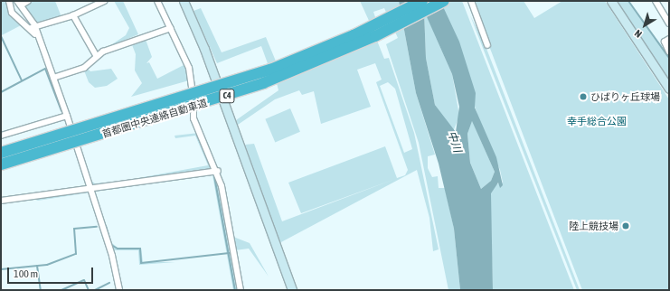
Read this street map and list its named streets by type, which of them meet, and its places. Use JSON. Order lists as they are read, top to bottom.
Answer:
{
  "streets": {
    "highway": ["C4", "首都圏中央連絡自動車道"]
  },
  "water": ["中川"],
  "parks": ["幸手総合公園"],
  "places": ["ひばりヶ丘球場", "陸上競技場"],
  "scale_bar": "100 m",
  "north": "bottom left"
}
